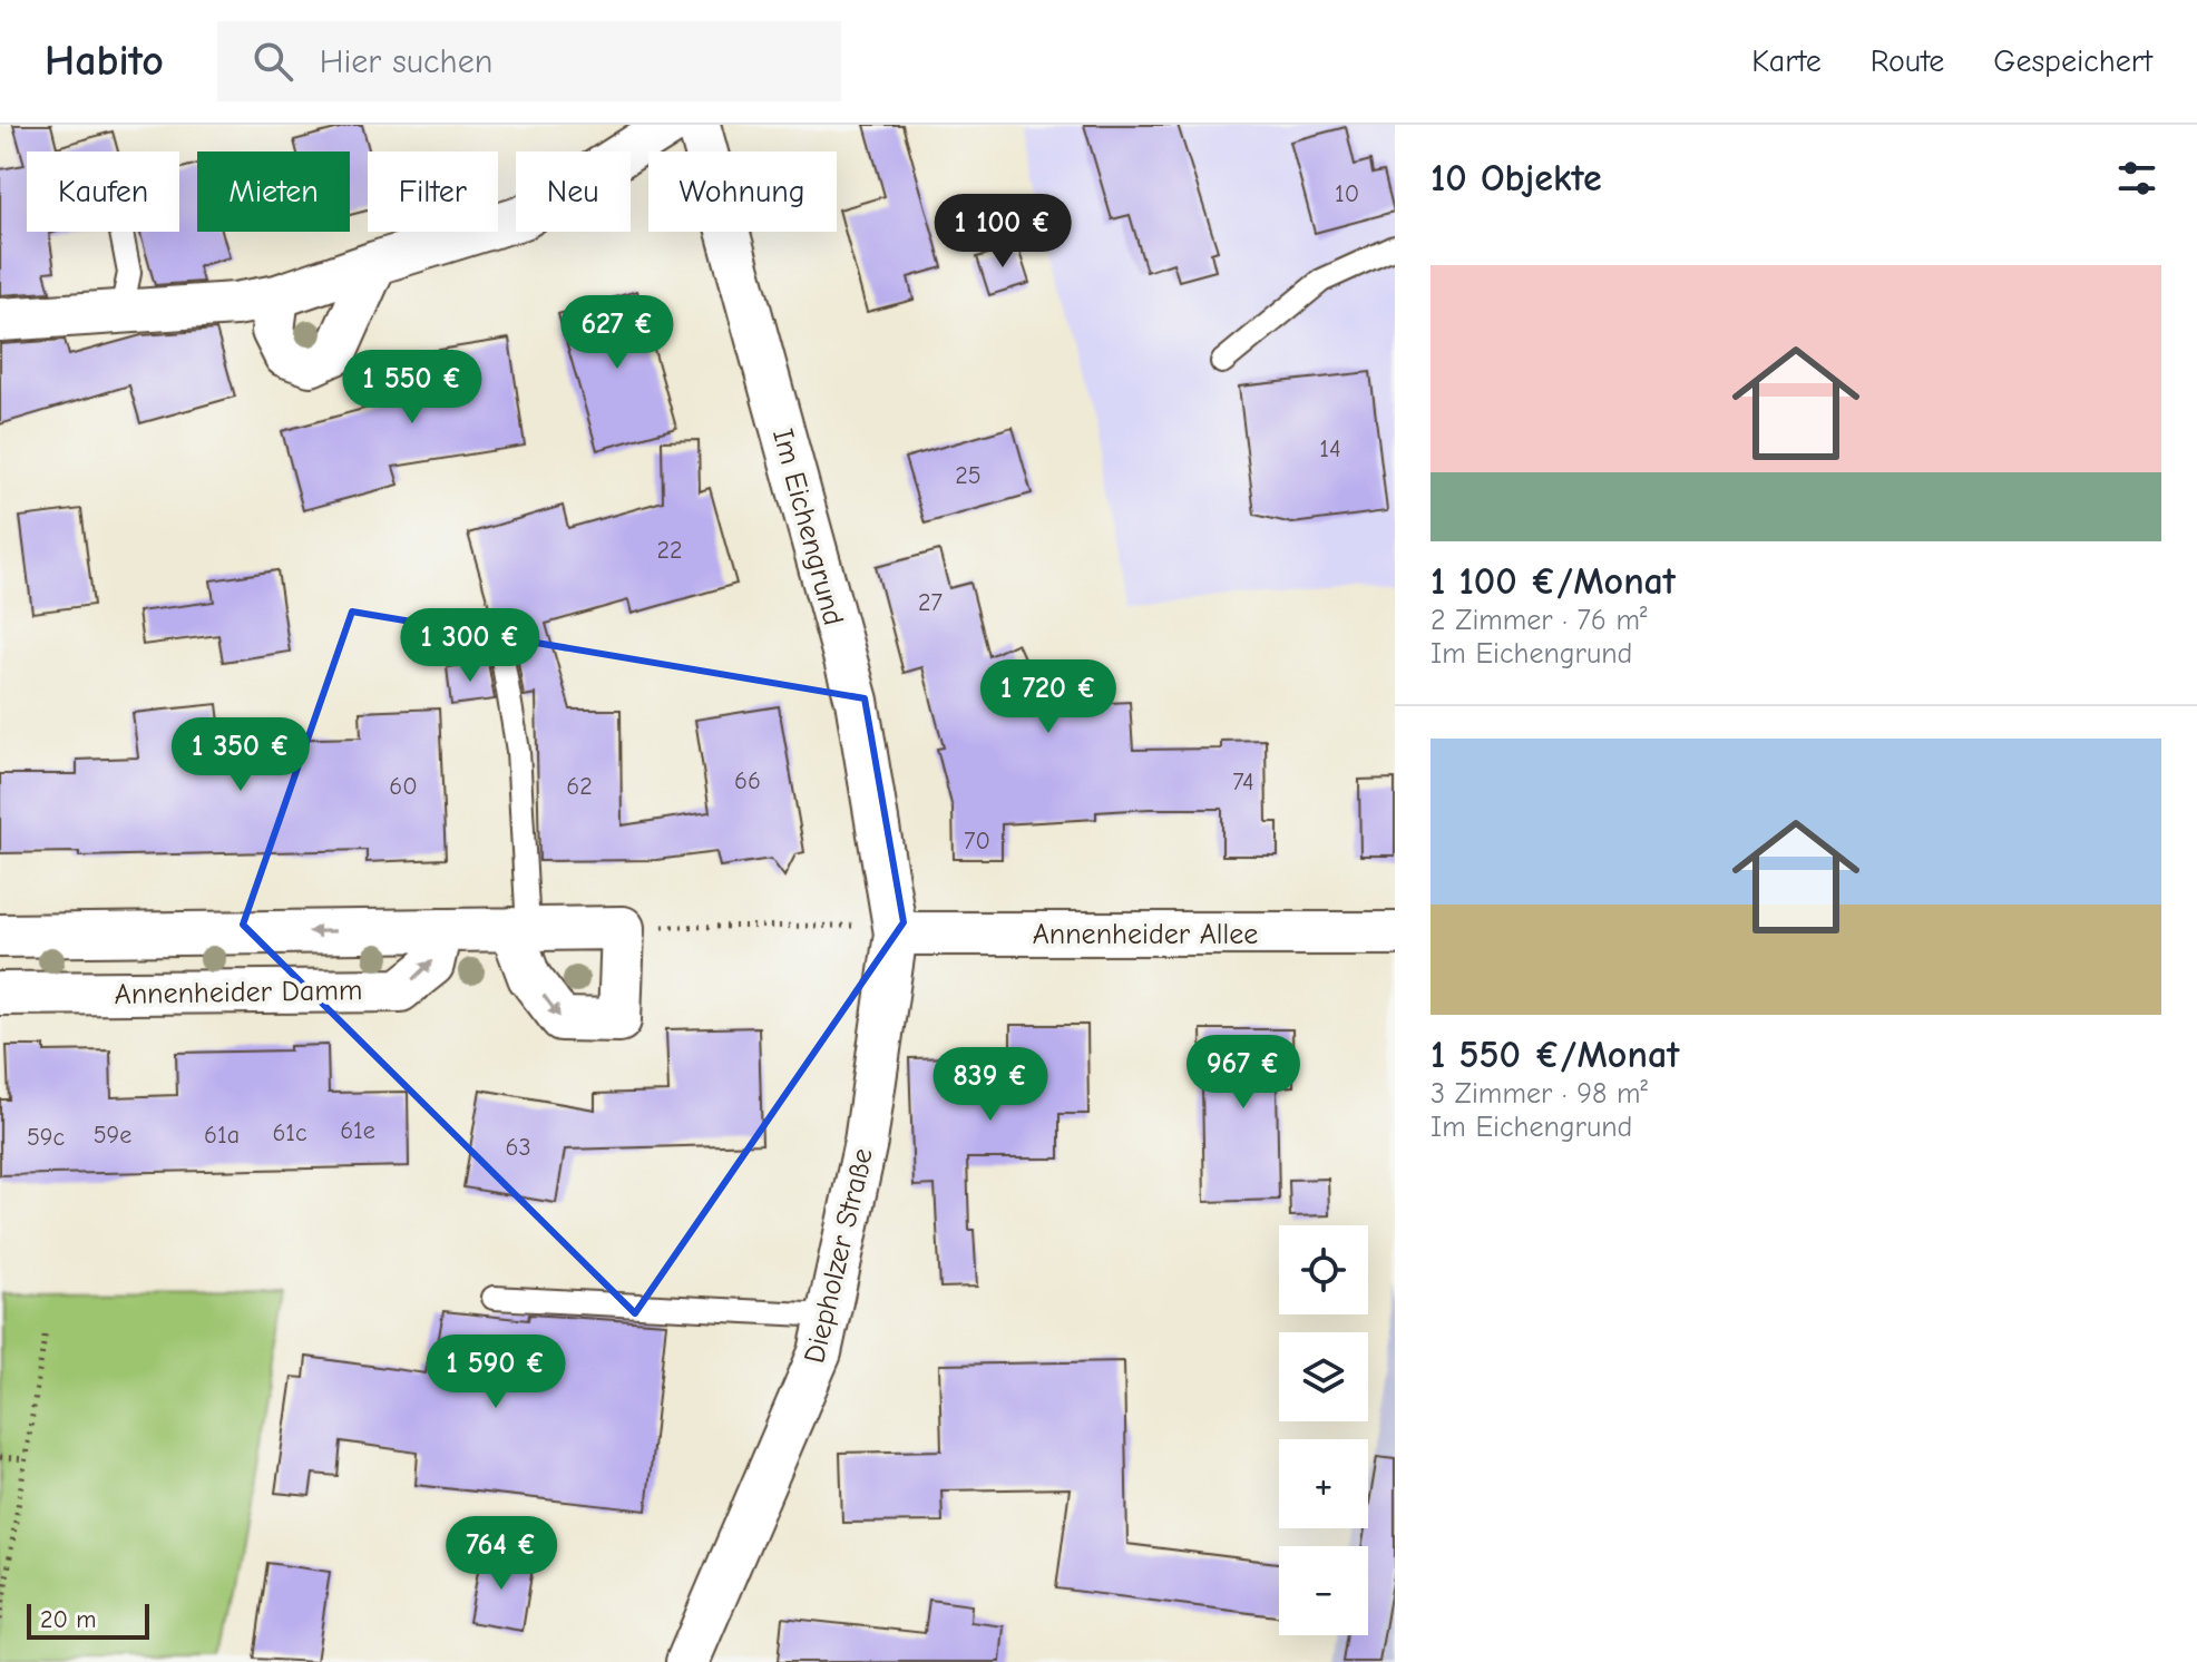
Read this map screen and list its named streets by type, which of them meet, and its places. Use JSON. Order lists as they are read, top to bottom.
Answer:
{
  "streets": {
    "street": [
      "Im Eichengrund",
      "Annenheider Allee",
      "Annenheider Damm",
      "Diepholzer Straße"
    ]
  },
  "crossings": [
    ["Im Eichengrund", "Annenheider Allee"],
    ["Im Eichengrund", "Diepholzer Straße"],
    ["Annenheider Allee", "Diepholzer Straße"]
  ],
  "house_numbers": [
    "10",
    "14",
    "25",
    "22",
    "27",
    "66",
    "74",
    "60",
    "62",
    "70",
    "61e",
    "61c",
    "59e",
    "61a",
    "59c",
    "63"
  ],
  "scale_bar": "20 m",
  "page": {
    "header": "Habito",
    "search": "Hier suchen",
    "nav": ["Karte", "Route", "Gespeichert"],
    "heading": "10 Objekte",
    "chip": [
      "Kaufen",
      "Mieten",
      "Filter",
      "Neu",
      "Wohnung"
    ],
    "price": [
      "1 100 €",
      "627 €",
      "1 550 €",
      "1 300 €",
      "1 720 €",
      "1 350 €",
      "967 €",
      "839 €",
      "1 590 €",
      "764 €"
    ],
    "list": [
      {
        "name": "1 100 €/Monat",
        "note": "2 Zimmer · 76 m² · Im Eichengrund"
      },
      {
        "name": "1 550 €/Monat",
        "note": "3 Zimmer · 98 m² · Im Eichengrund"
      }
    ],
    "map_buttons": ["+", "−"],
    "scale": "20 m"
  }
}
